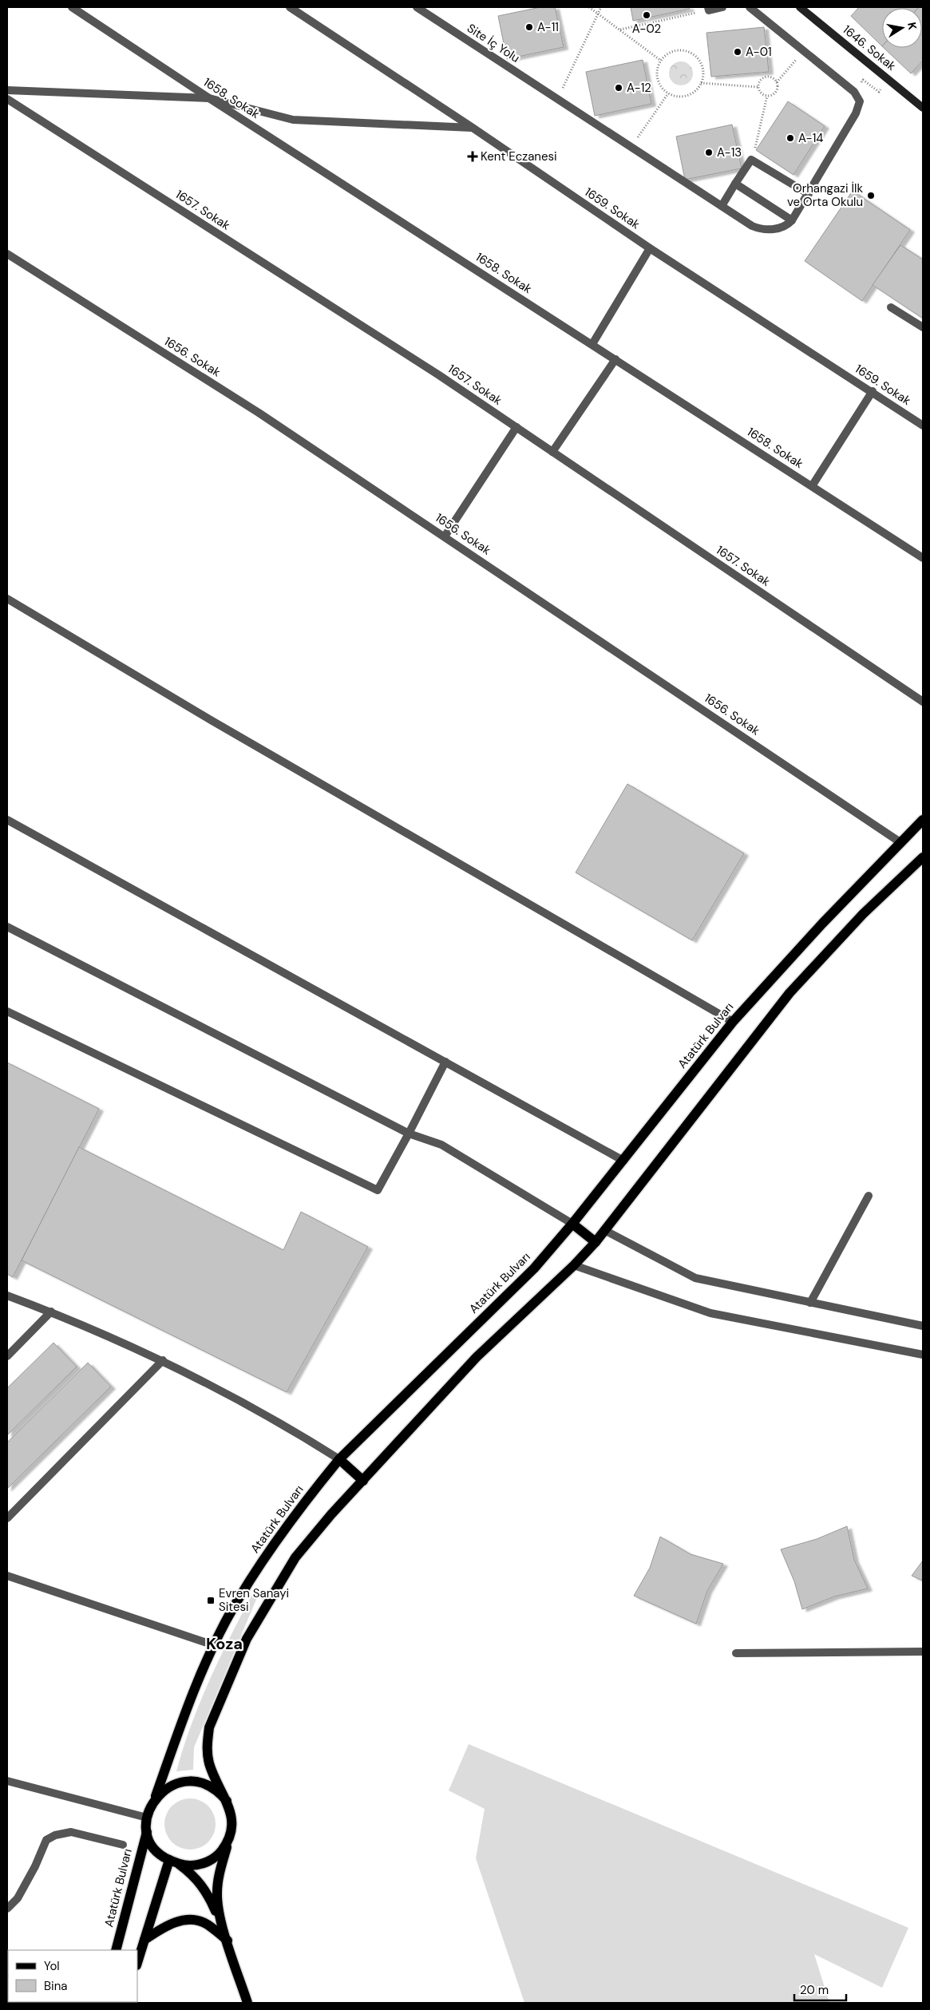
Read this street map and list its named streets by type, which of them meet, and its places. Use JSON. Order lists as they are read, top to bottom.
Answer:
{
  "streets": {
    "main road": ["Atatürk Bulvarı"],
    "street": [
      "Site İç Yolu",
      "1646. Sokak",
      "1658. Sokak",
      "1659. Sokak",
      "1657. Sokak",
      "1656. Sokak"
    ]
  },
  "crossings": [
    ["1656. Sokak", "Atatürk Bulvarı"]
  ],
  "districts": ["Koza"],
  "places": {
    "other": [
      "A-02",
      "A-11",
      "A-01",
      "A-12",
      "A-14",
      "A-13",
      "Orhangazi İlk ve Orta Okulu"
    ],
    "health": ["Kent Eczanesi"],
    "transit": ["Evren Sanayi Sitesi"]
  },
  "legend": ["Yol", "Bina"],
  "scale_bar": "20 m",
  "north": "right"
}
